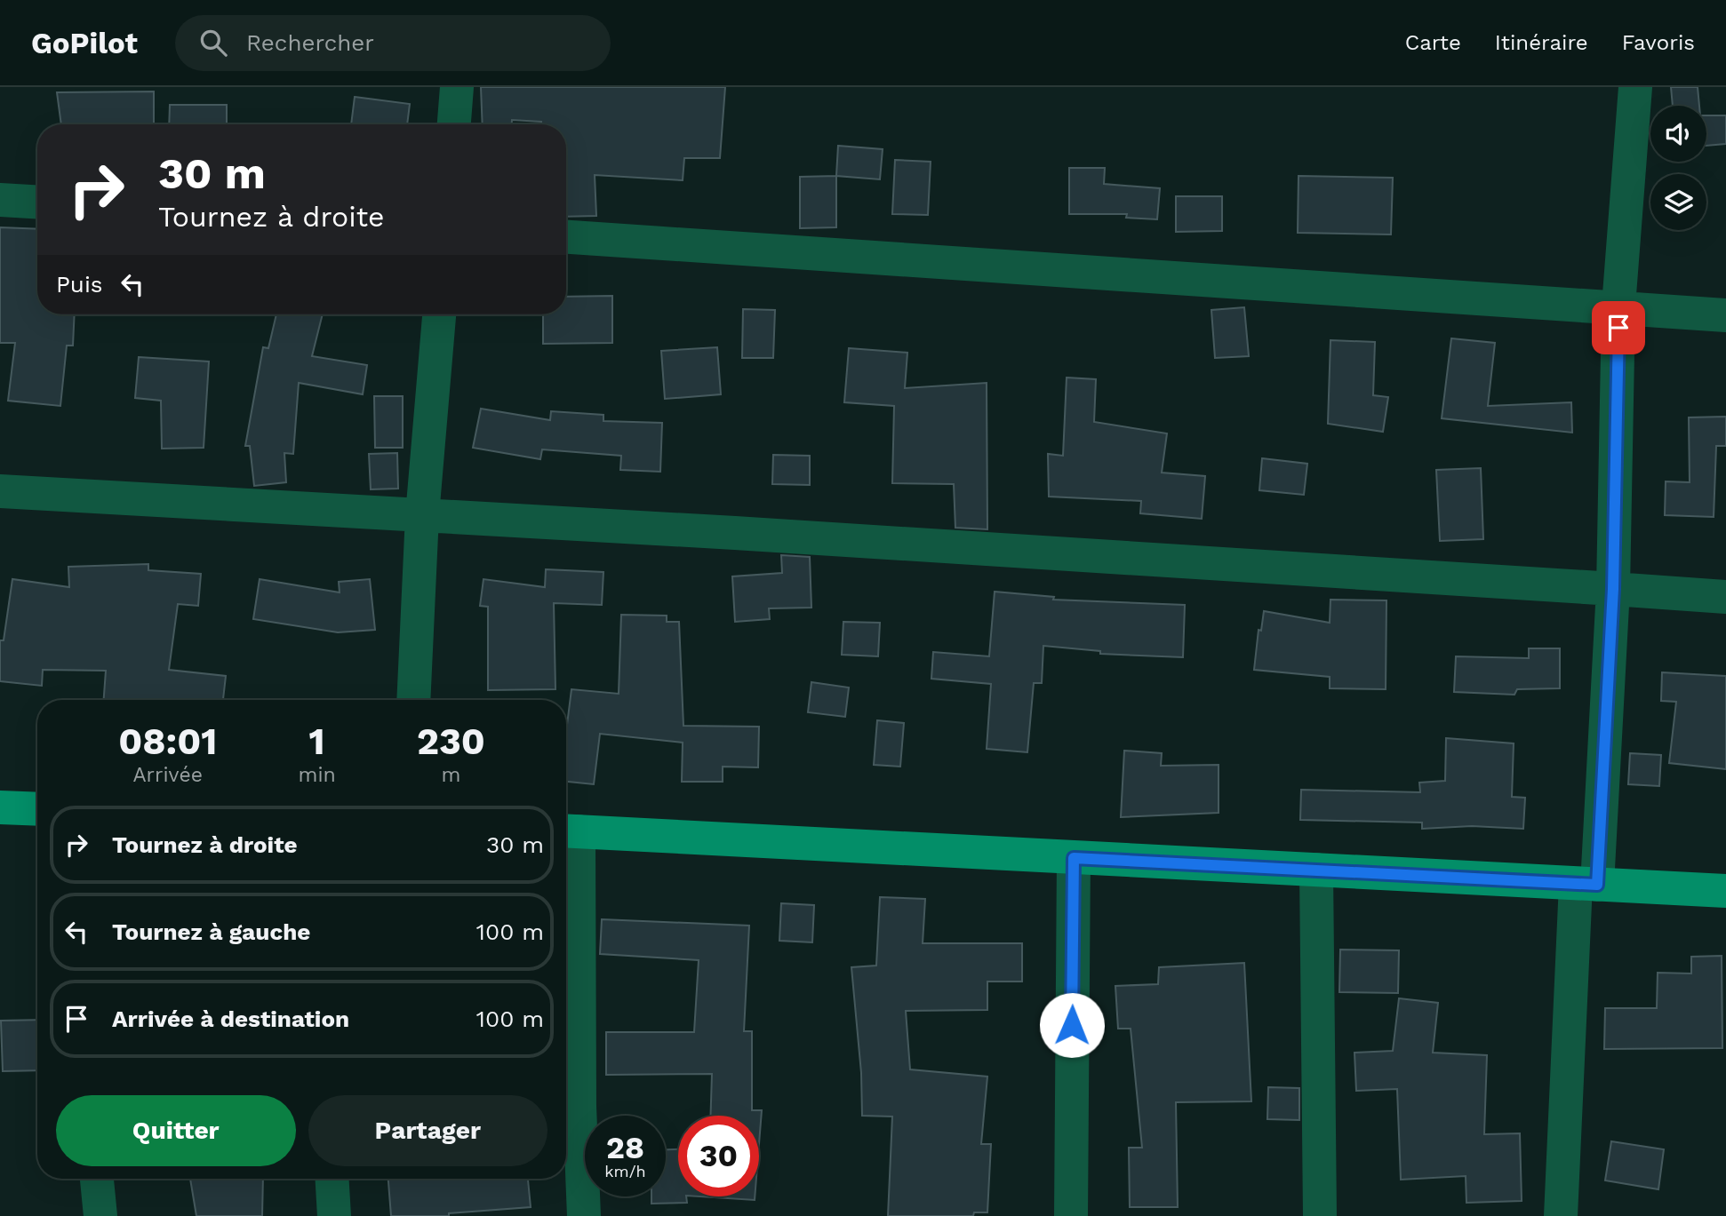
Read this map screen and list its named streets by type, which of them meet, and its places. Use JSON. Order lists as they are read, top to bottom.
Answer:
{
  "page": {
    "header": "GoPilot",
    "search": "Rechercher",
    "nav": ["Carte", "Itinéraire", "Favoris"],
    "turn": ["30 m", "Tournez à droite"],
    "then": "Puis",
    "eta": [
      "08:01",
      "Arrivée",
      "1",
      "min",
      "230",
      "m"
    ],
    "list": [
      {
        "name": "Tournez à droite",
        "value": "30 m"
      },
      {
        "name": "Tournez à gauche",
        "value": "100 m"
      },
      {
        "name": "Arrivée à destination",
        "value": "100 m"
      }
    ],
    "buttons": ["Quitter", "Partager"],
    "speed": "28 km/h",
    "limit": "30"
  }
}
